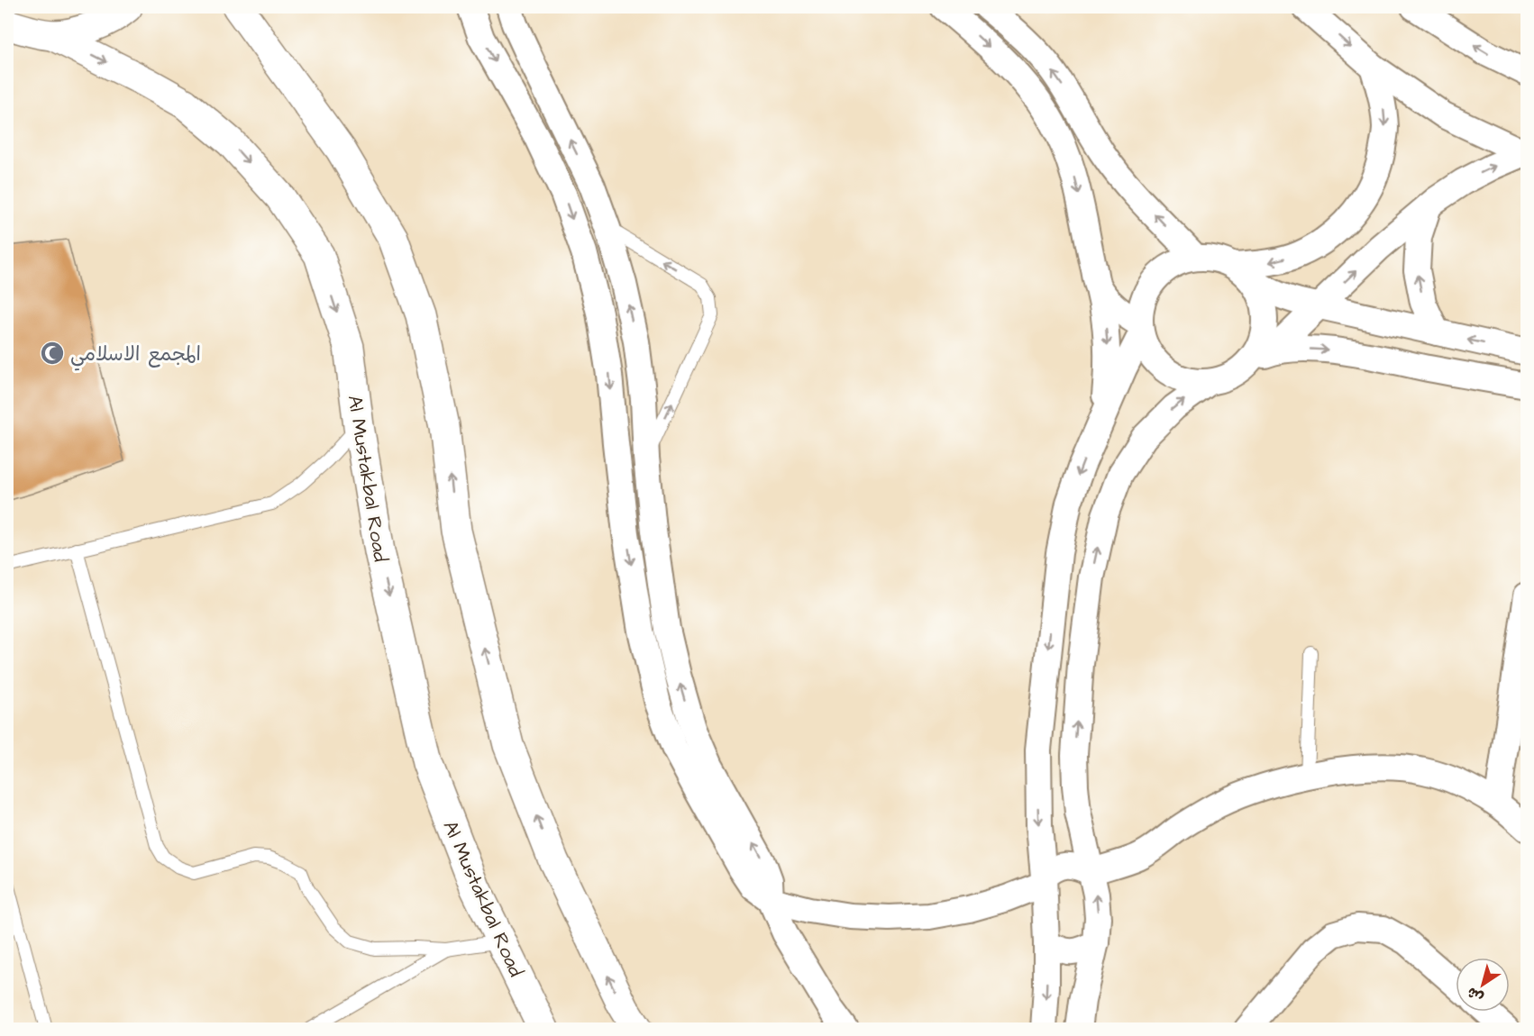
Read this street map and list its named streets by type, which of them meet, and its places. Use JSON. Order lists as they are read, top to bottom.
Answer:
{
  "streets": {
    "main road": ["Al Mustakbal Road"]
  },
  "places": {
    "mosque": ["المجمع الاسلامي"]
  },
  "north": "bottom left"
}
